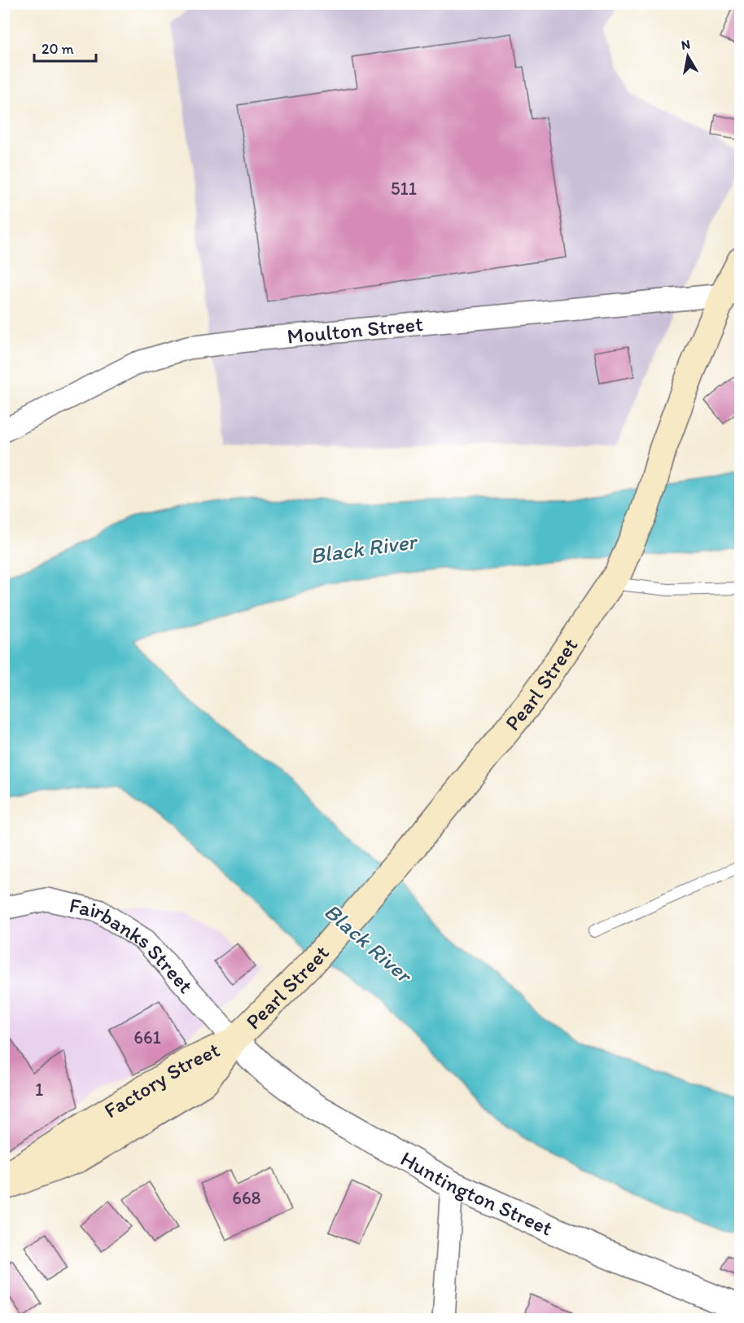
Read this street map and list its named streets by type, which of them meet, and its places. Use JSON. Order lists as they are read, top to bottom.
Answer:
{
  "streets": {
    "main road": ["Pearl Street", "Factory Street"],
    "street": ["Moulton Street", "Fairbanks Street", "Huntington Street"]
  },
  "crossings": [
    ["Moulton Street", "Pearl Street"],
    ["Pearl Street", "Fairbanks Street"],
    ["Pearl Street", "Factory Street"],
    ["Pearl Street", "Huntington Street"],
    ["Fairbanks Street", "Factory Street"],
    ["Fairbanks Street", "Huntington Street"],
    ["Factory Street", "Huntington Street"]
  ],
  "water": ["Black River"],
  "house_numbers": [
    "511",
    "661",
    "1",
    "668"
  ],
  "scale_bar": "20 m",
  "north": "top"
}
